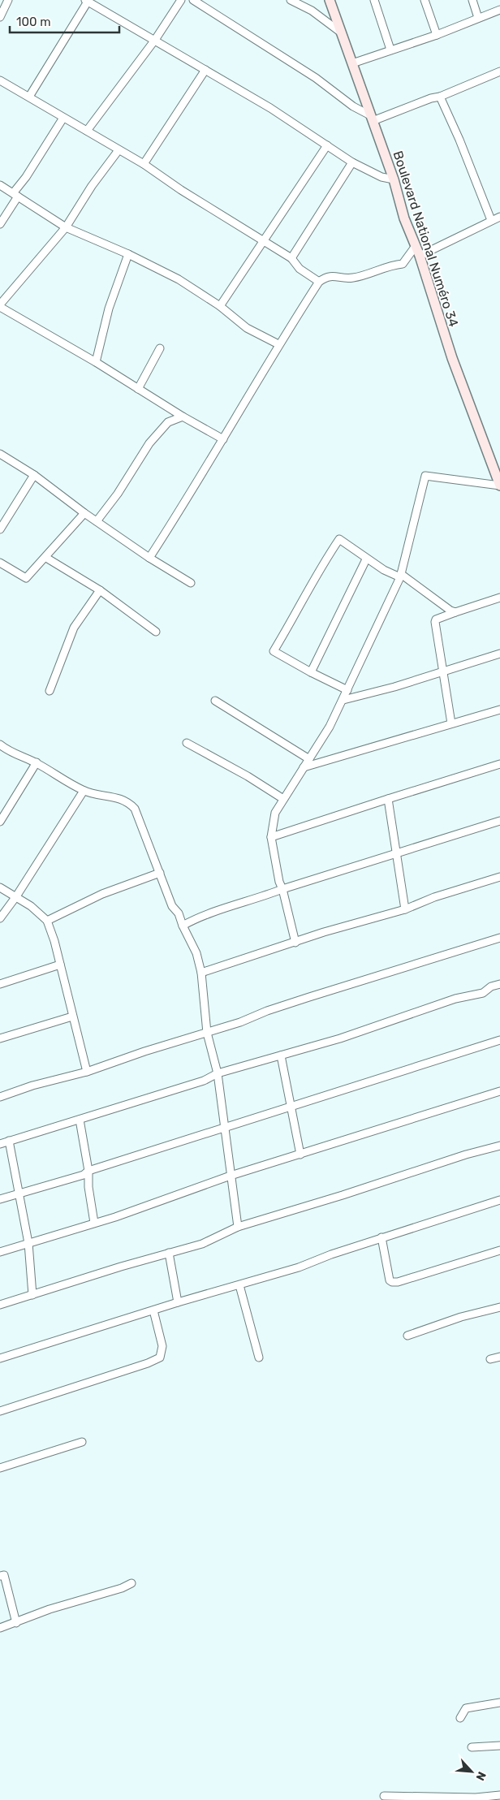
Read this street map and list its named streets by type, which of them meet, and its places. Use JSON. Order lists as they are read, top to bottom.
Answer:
{
  "streets": {
    "main road": ["Boulevard National Numéro 34"]
  },
  "scale_bar": "100 m",
  "north": "bottom right"
}
